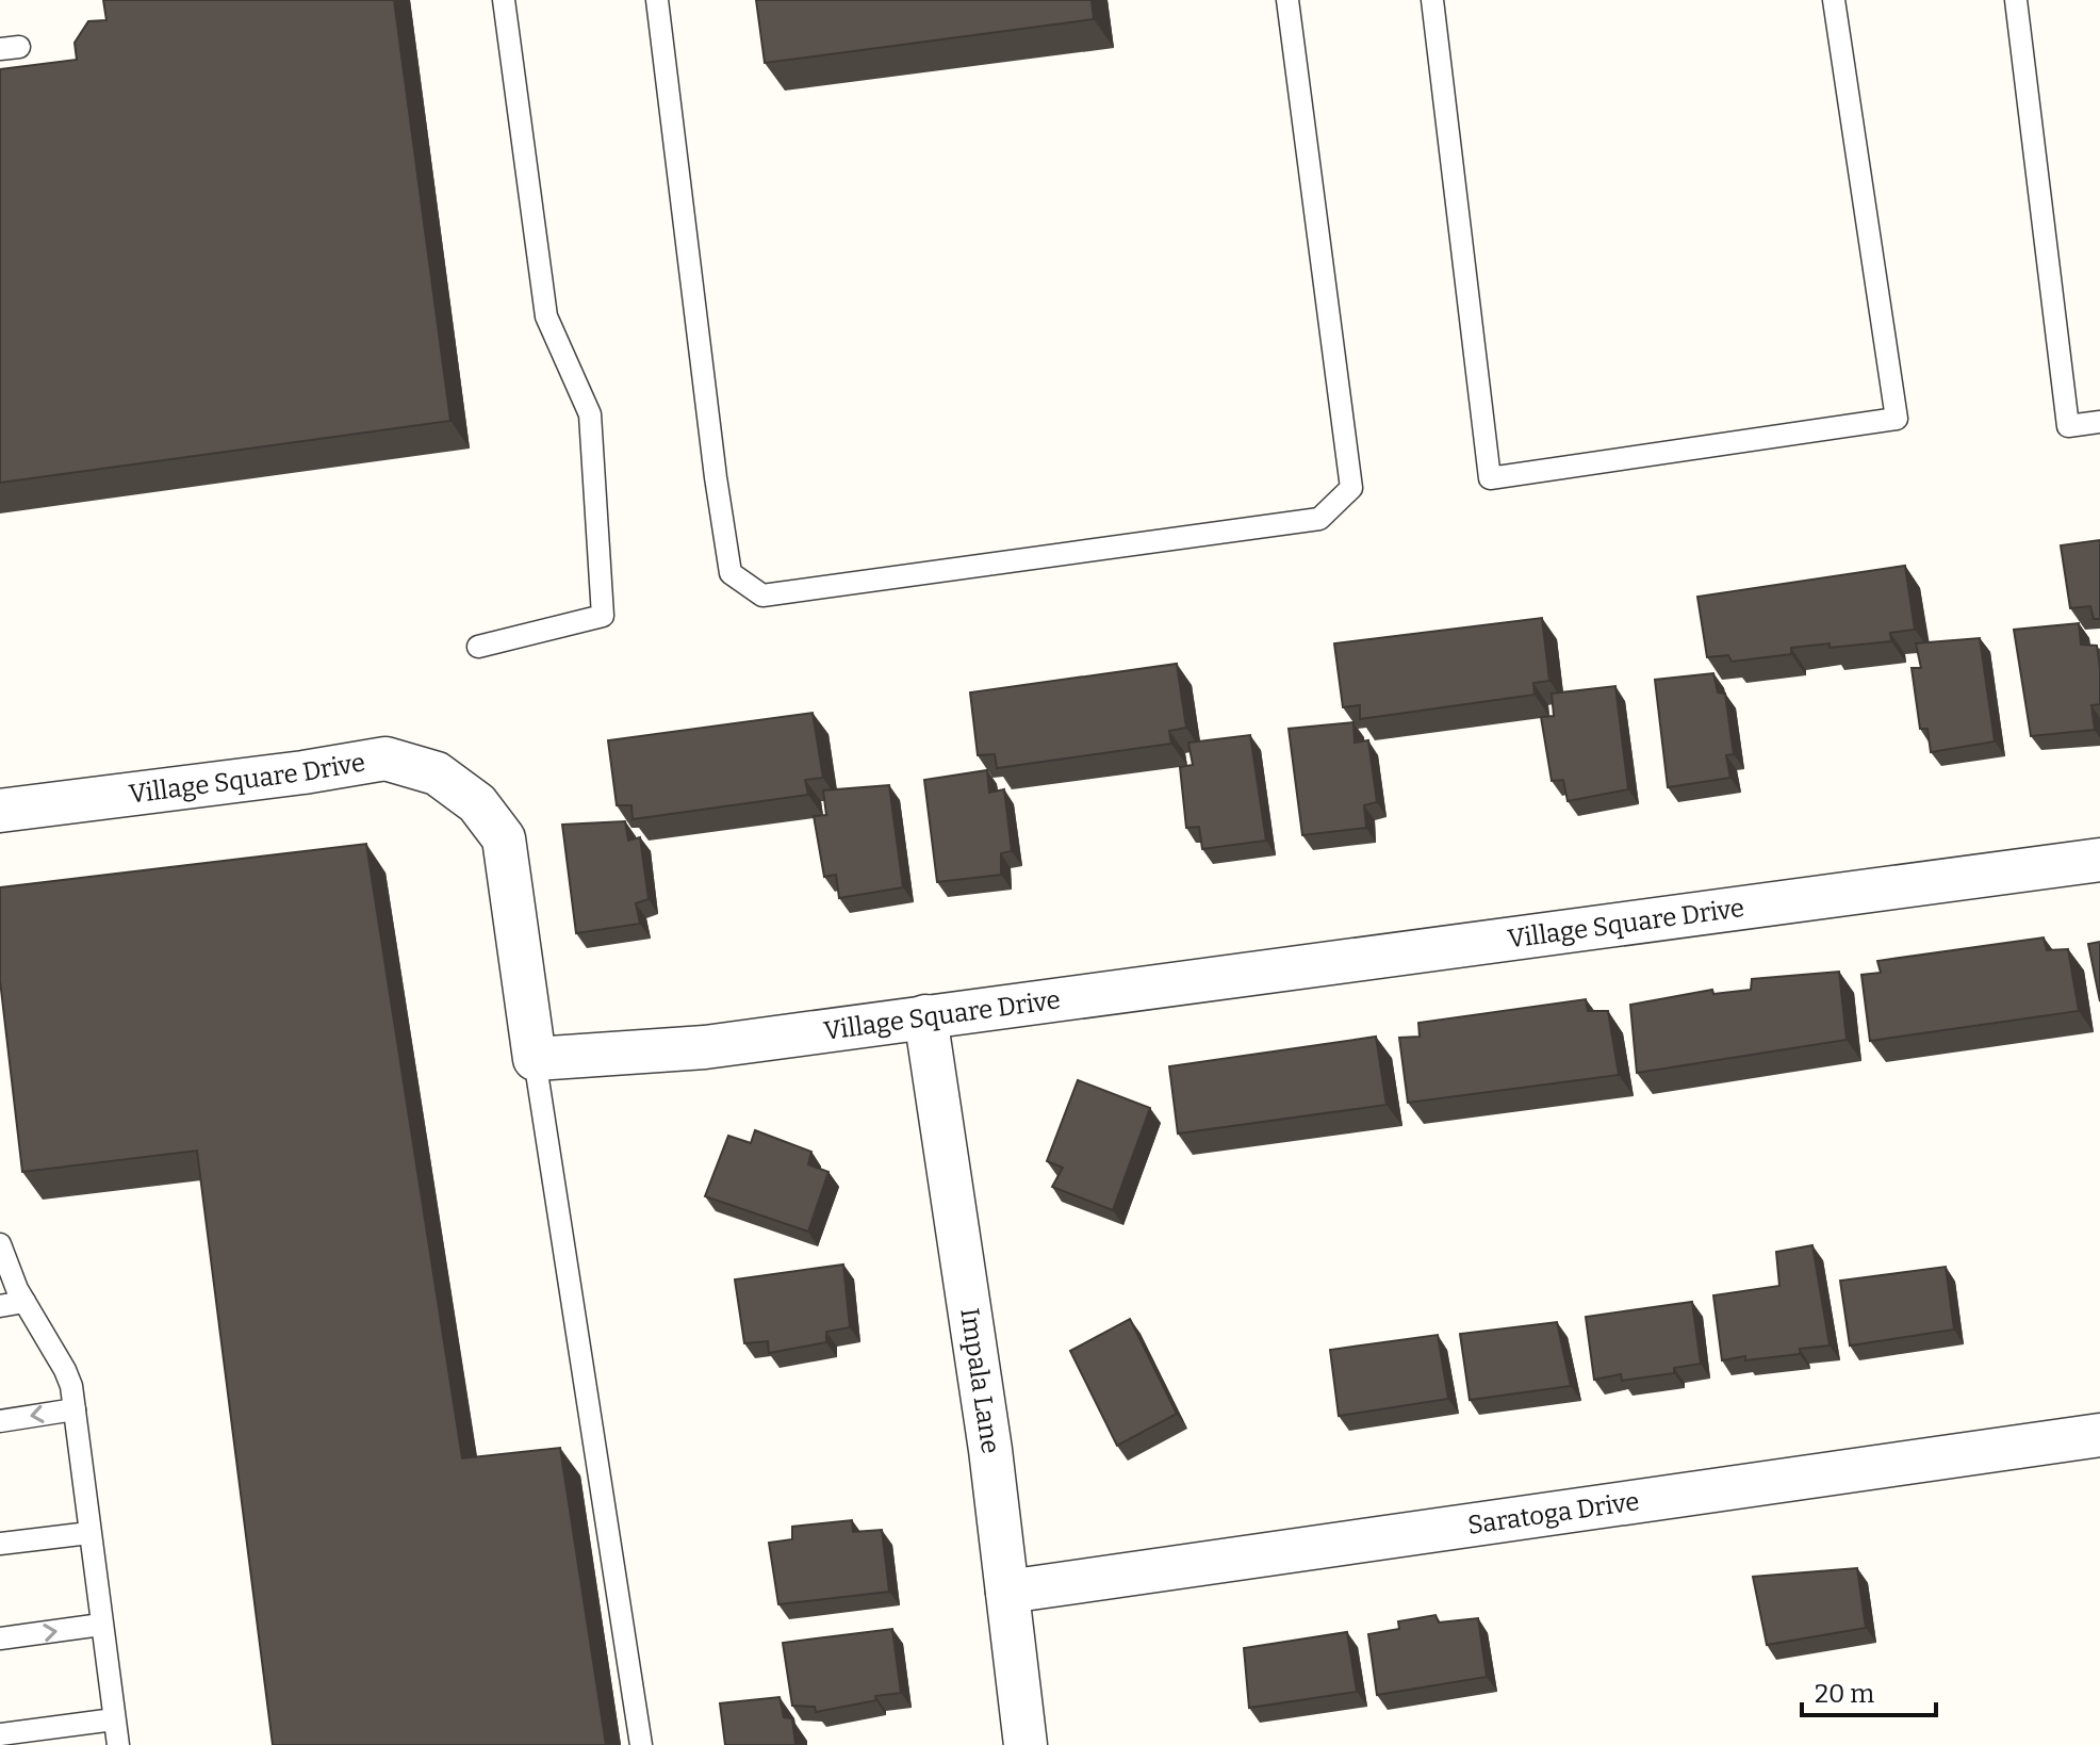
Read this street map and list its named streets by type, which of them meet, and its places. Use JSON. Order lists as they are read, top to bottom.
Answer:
{
  "streets": {
    "street": ["Village Square Drive", "Impala Lane", "Saratoga Drive"]
  },
  "crossings": [
    ["Village Square Drive", "Impala Lane"],
    ["Impala Lane", "Saratoga Drive"]
  ],
  "scale_bar": "20 m"
}
